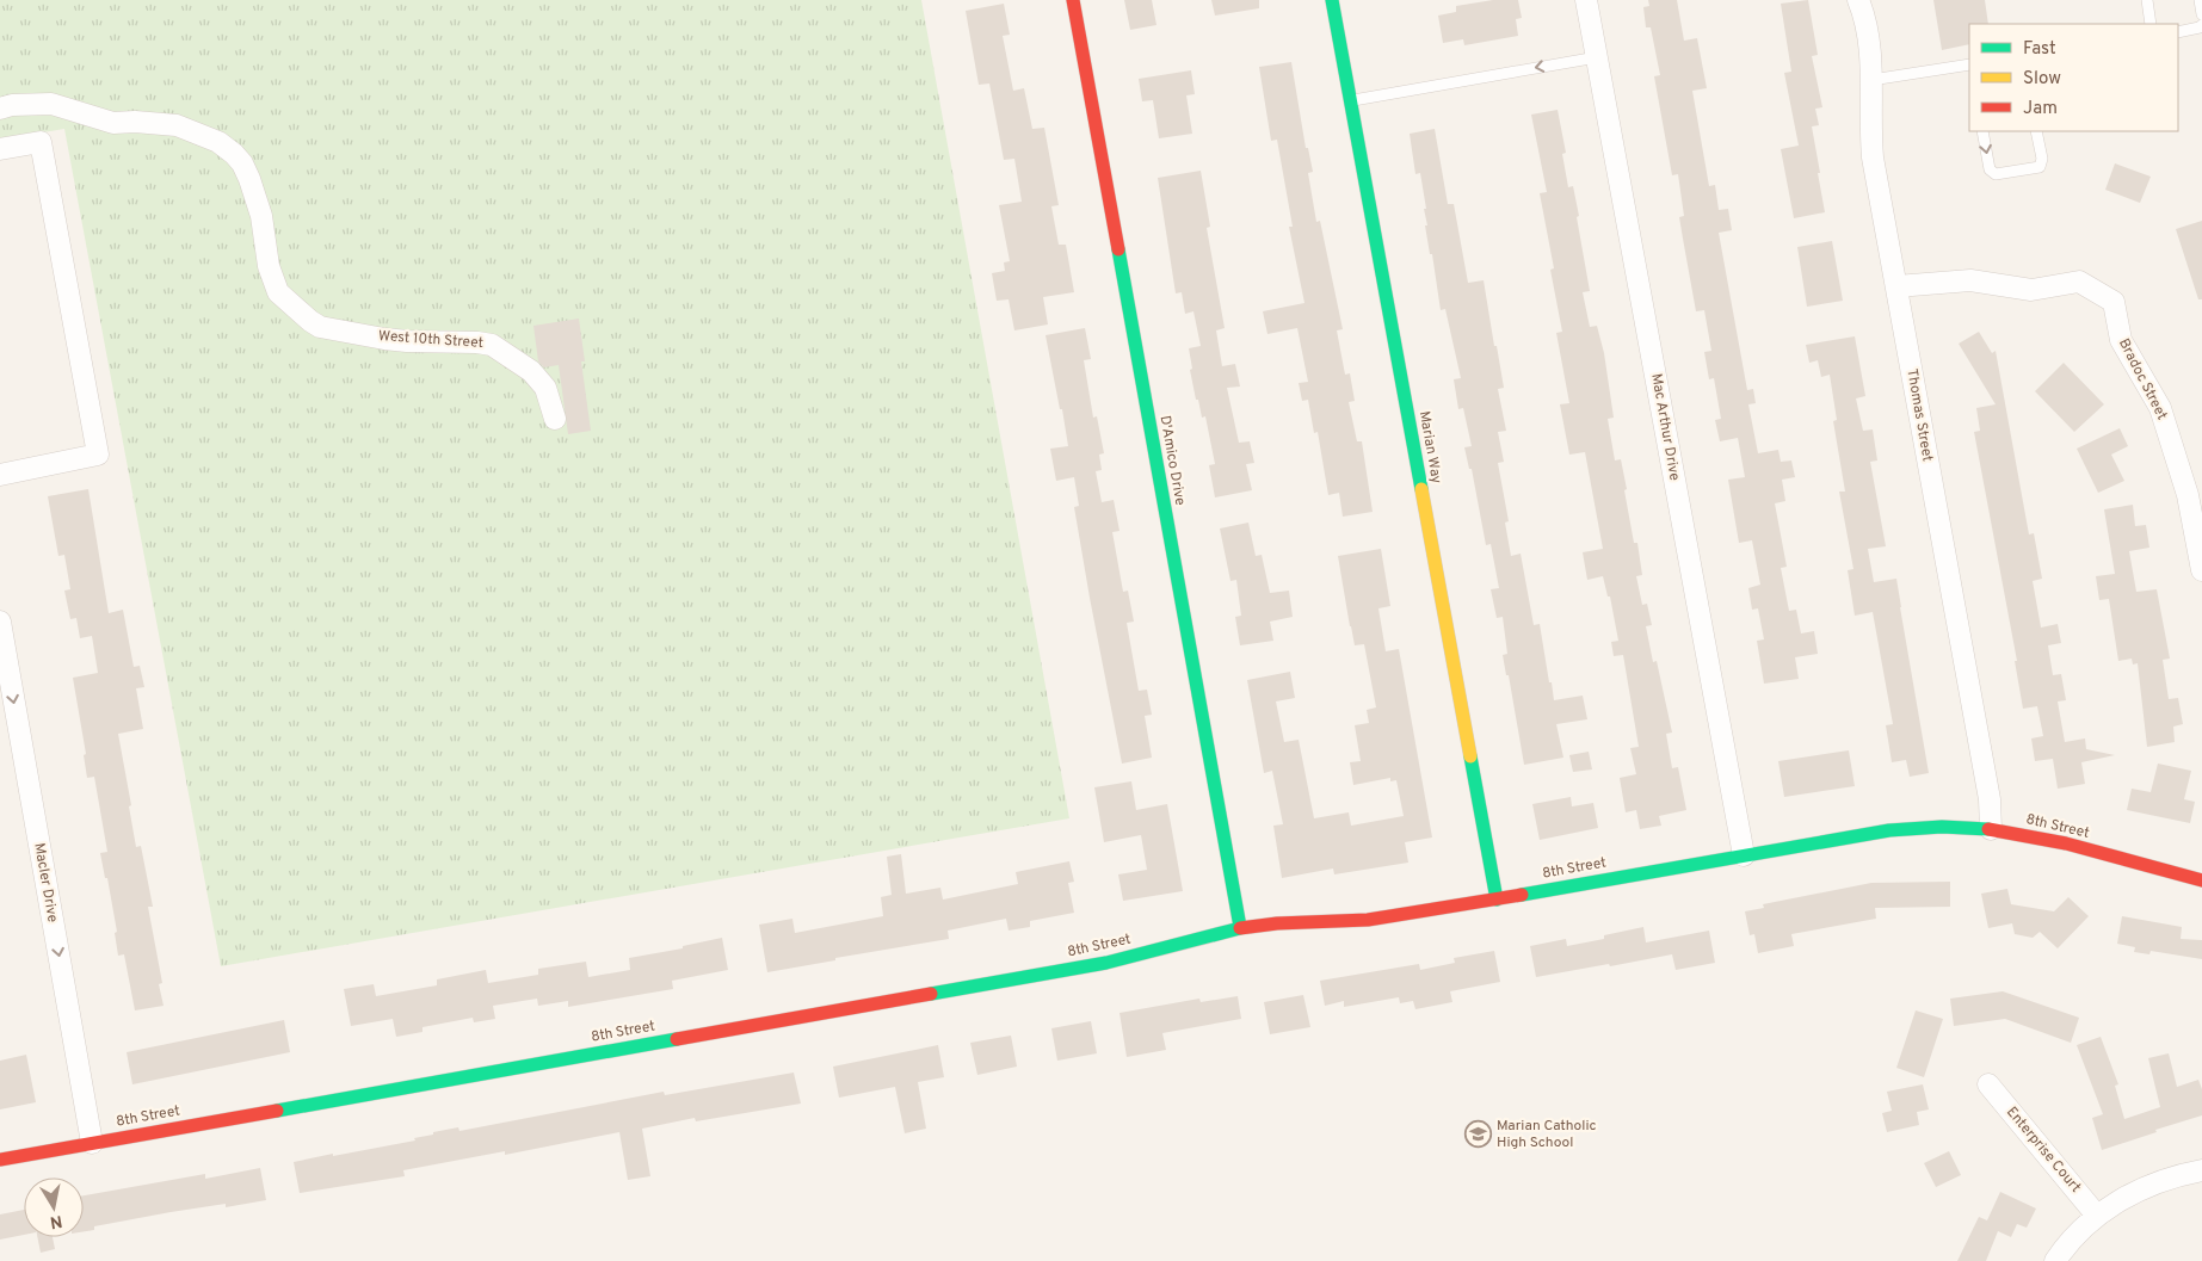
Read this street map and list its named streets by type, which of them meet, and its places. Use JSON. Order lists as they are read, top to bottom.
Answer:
{
  "streets": {
    "street": [
      "West 10th Street",
      "Bradoc Street",
      "Thomas Street",
      "Mac Arthur Drive",
      "Marian Way",
      "D'Amico Drive",
      "8th Street",
      "Macler Drive",
      "Enterprise Court"
    ]
  },
  "crossings": [
    ["Bradoc Street", "Thomas Street"],
    ["Thomas Street", "8th Street"],
    ["Mac Arthur Drive", "8th Street"],
    ["Marian Way", "8th Street"],
    ["D'Amico Drive", "8th Street"],
    ["8th Street", "Macler Drive"]
  ],
  "one_way": ["Macler Drive"],
  "places": {
    "school or university": ["Marian Catholic High School"]
  },
  "legend": ["Fast", "Slow", "Jam"],
  "north": "bottom"
}
